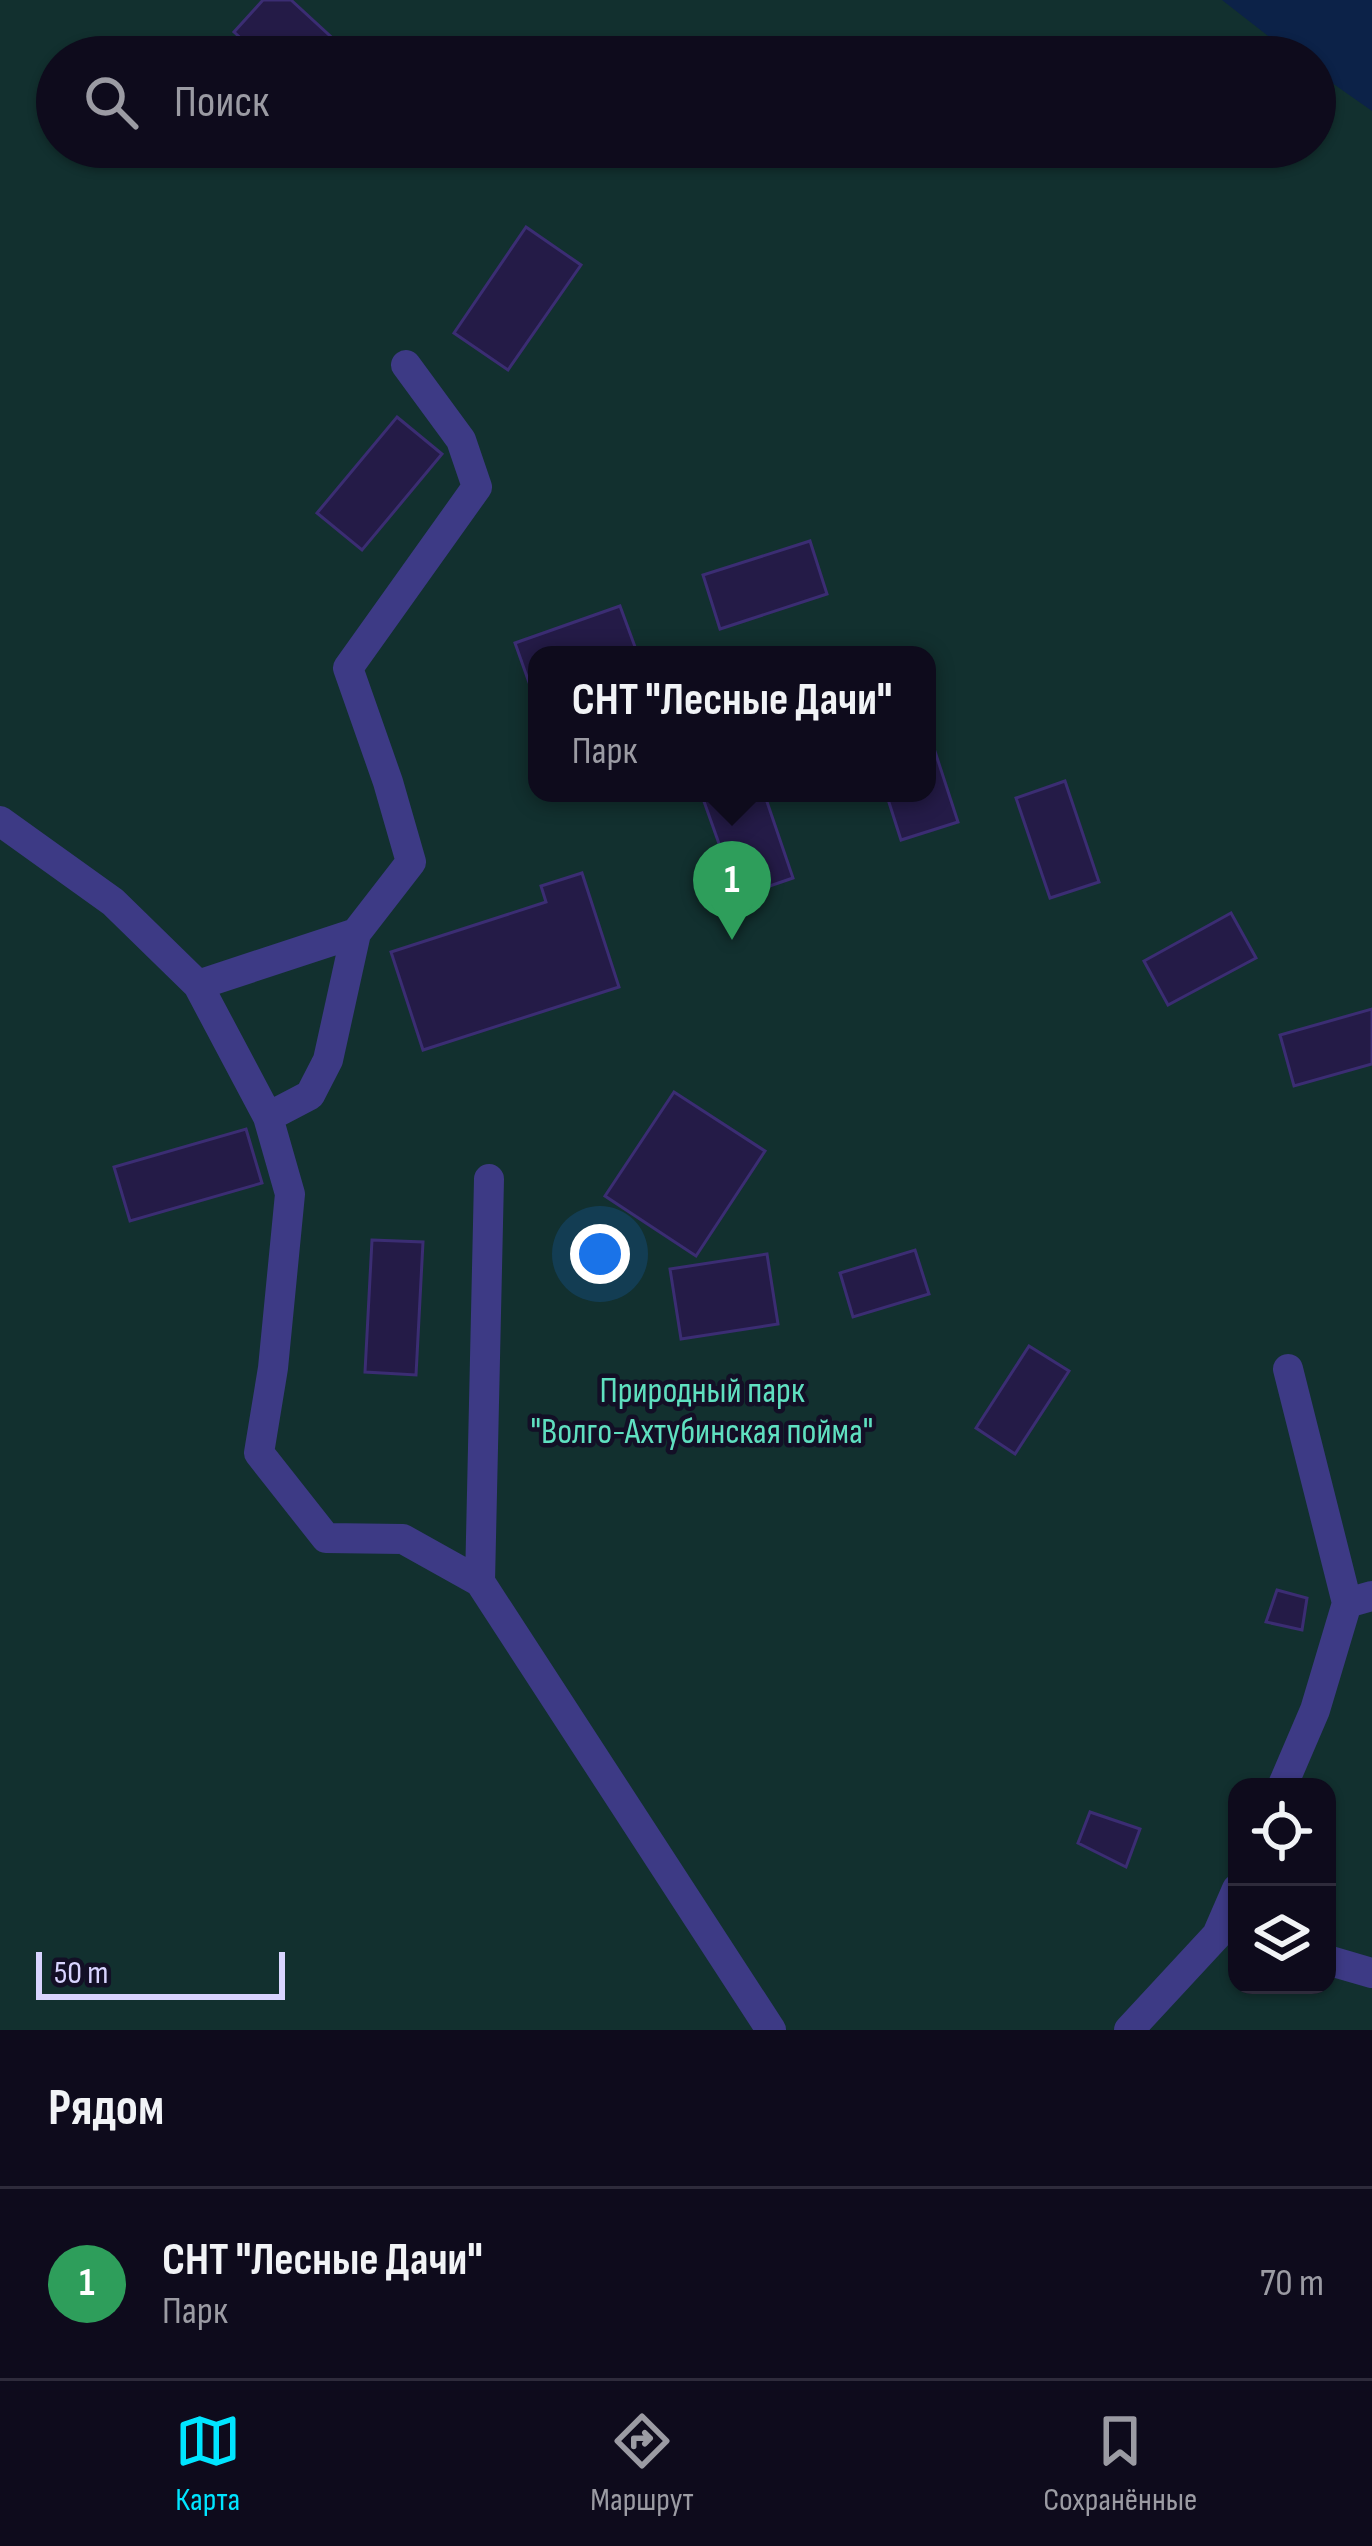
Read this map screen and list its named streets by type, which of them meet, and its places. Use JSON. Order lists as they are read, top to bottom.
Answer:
{
  "parks": ["Природный парк \"Волго-Ахтубинская пойма\""],
  "scale_bar": "50 m",
  "page": {
    "search": "Поиск",
    "popup": ["СНТ \"Лесные Дачи\"", "Парк"],
    "pins": "1",
    "scale": "50 m",
    "heading": "Рядом",
    "list": [
      {
        "mark": "1",
        "name": "СНТ \"Лесные Дачи\"",
        "note": "Парк",
        "value": "70 m"
      }
    ],
    "nav": ["Карта", "Маршрут", "Сохранённые"]
  }
}
